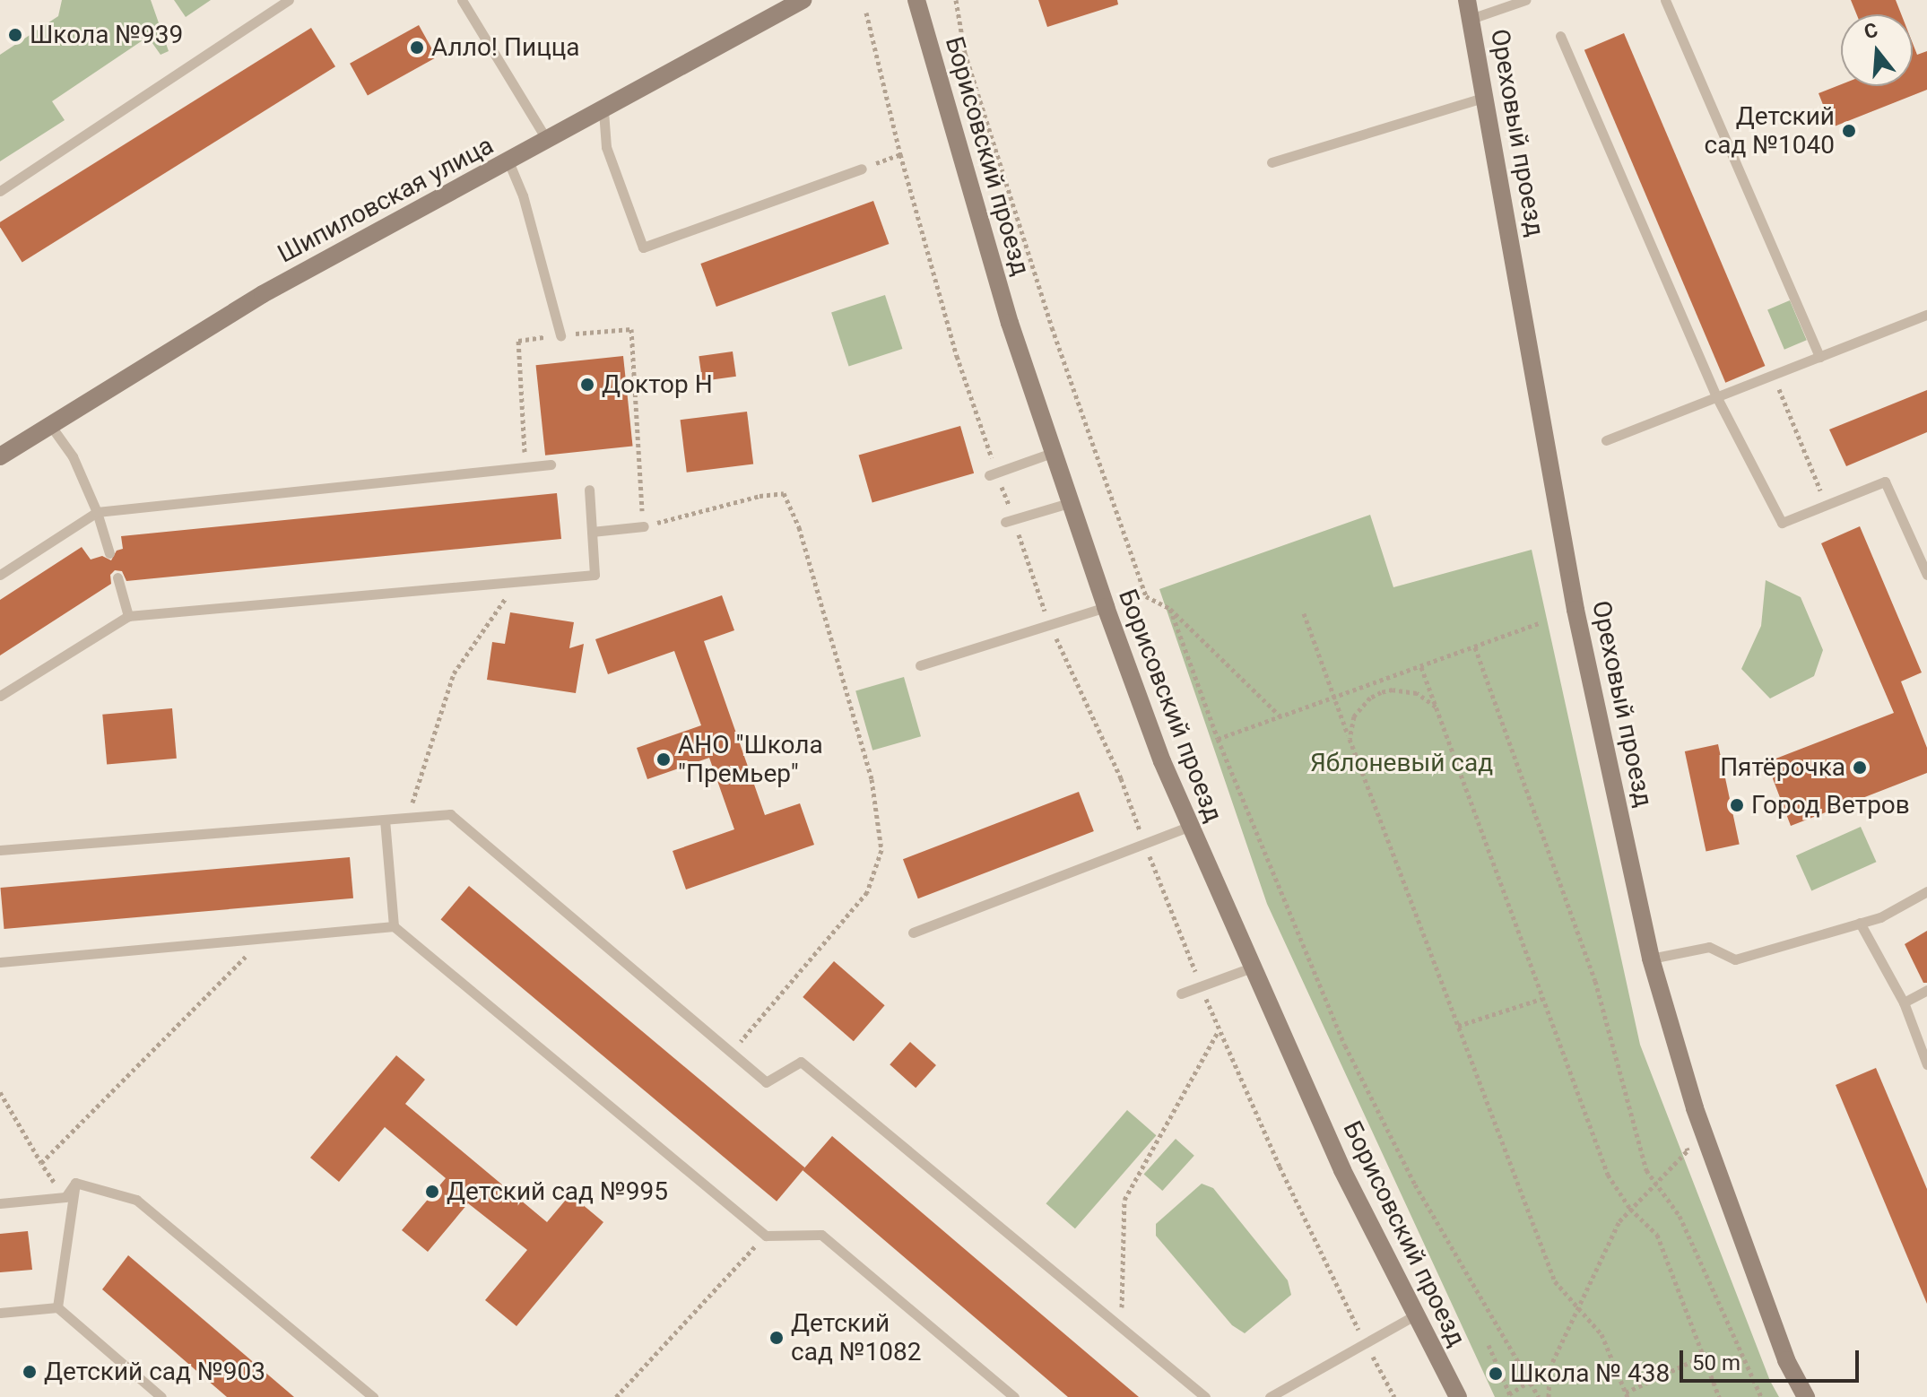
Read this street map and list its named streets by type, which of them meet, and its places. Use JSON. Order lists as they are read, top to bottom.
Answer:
{
  "streets": {
    "street": ["Ореховый проезд", "Борисовский проезд", "Шипиловская улица"]
  },
  "parks": ["Яблоневый сад"],
  "places": [
    "Школа №939",
    "Алло! Пицца",
    "Детский сад №1040",
    "Доктор Н",
    "АНО \"Школа \"Премьер\"",
    "Пятёрочка",
    "Город Ветров",
    "Детский сад №995",
    "Детский сад №1082",
    "Детский сад №903",
    "Школа № 438"
  ],
  "scale_bar": "50 m",
  "north": "top"
}
